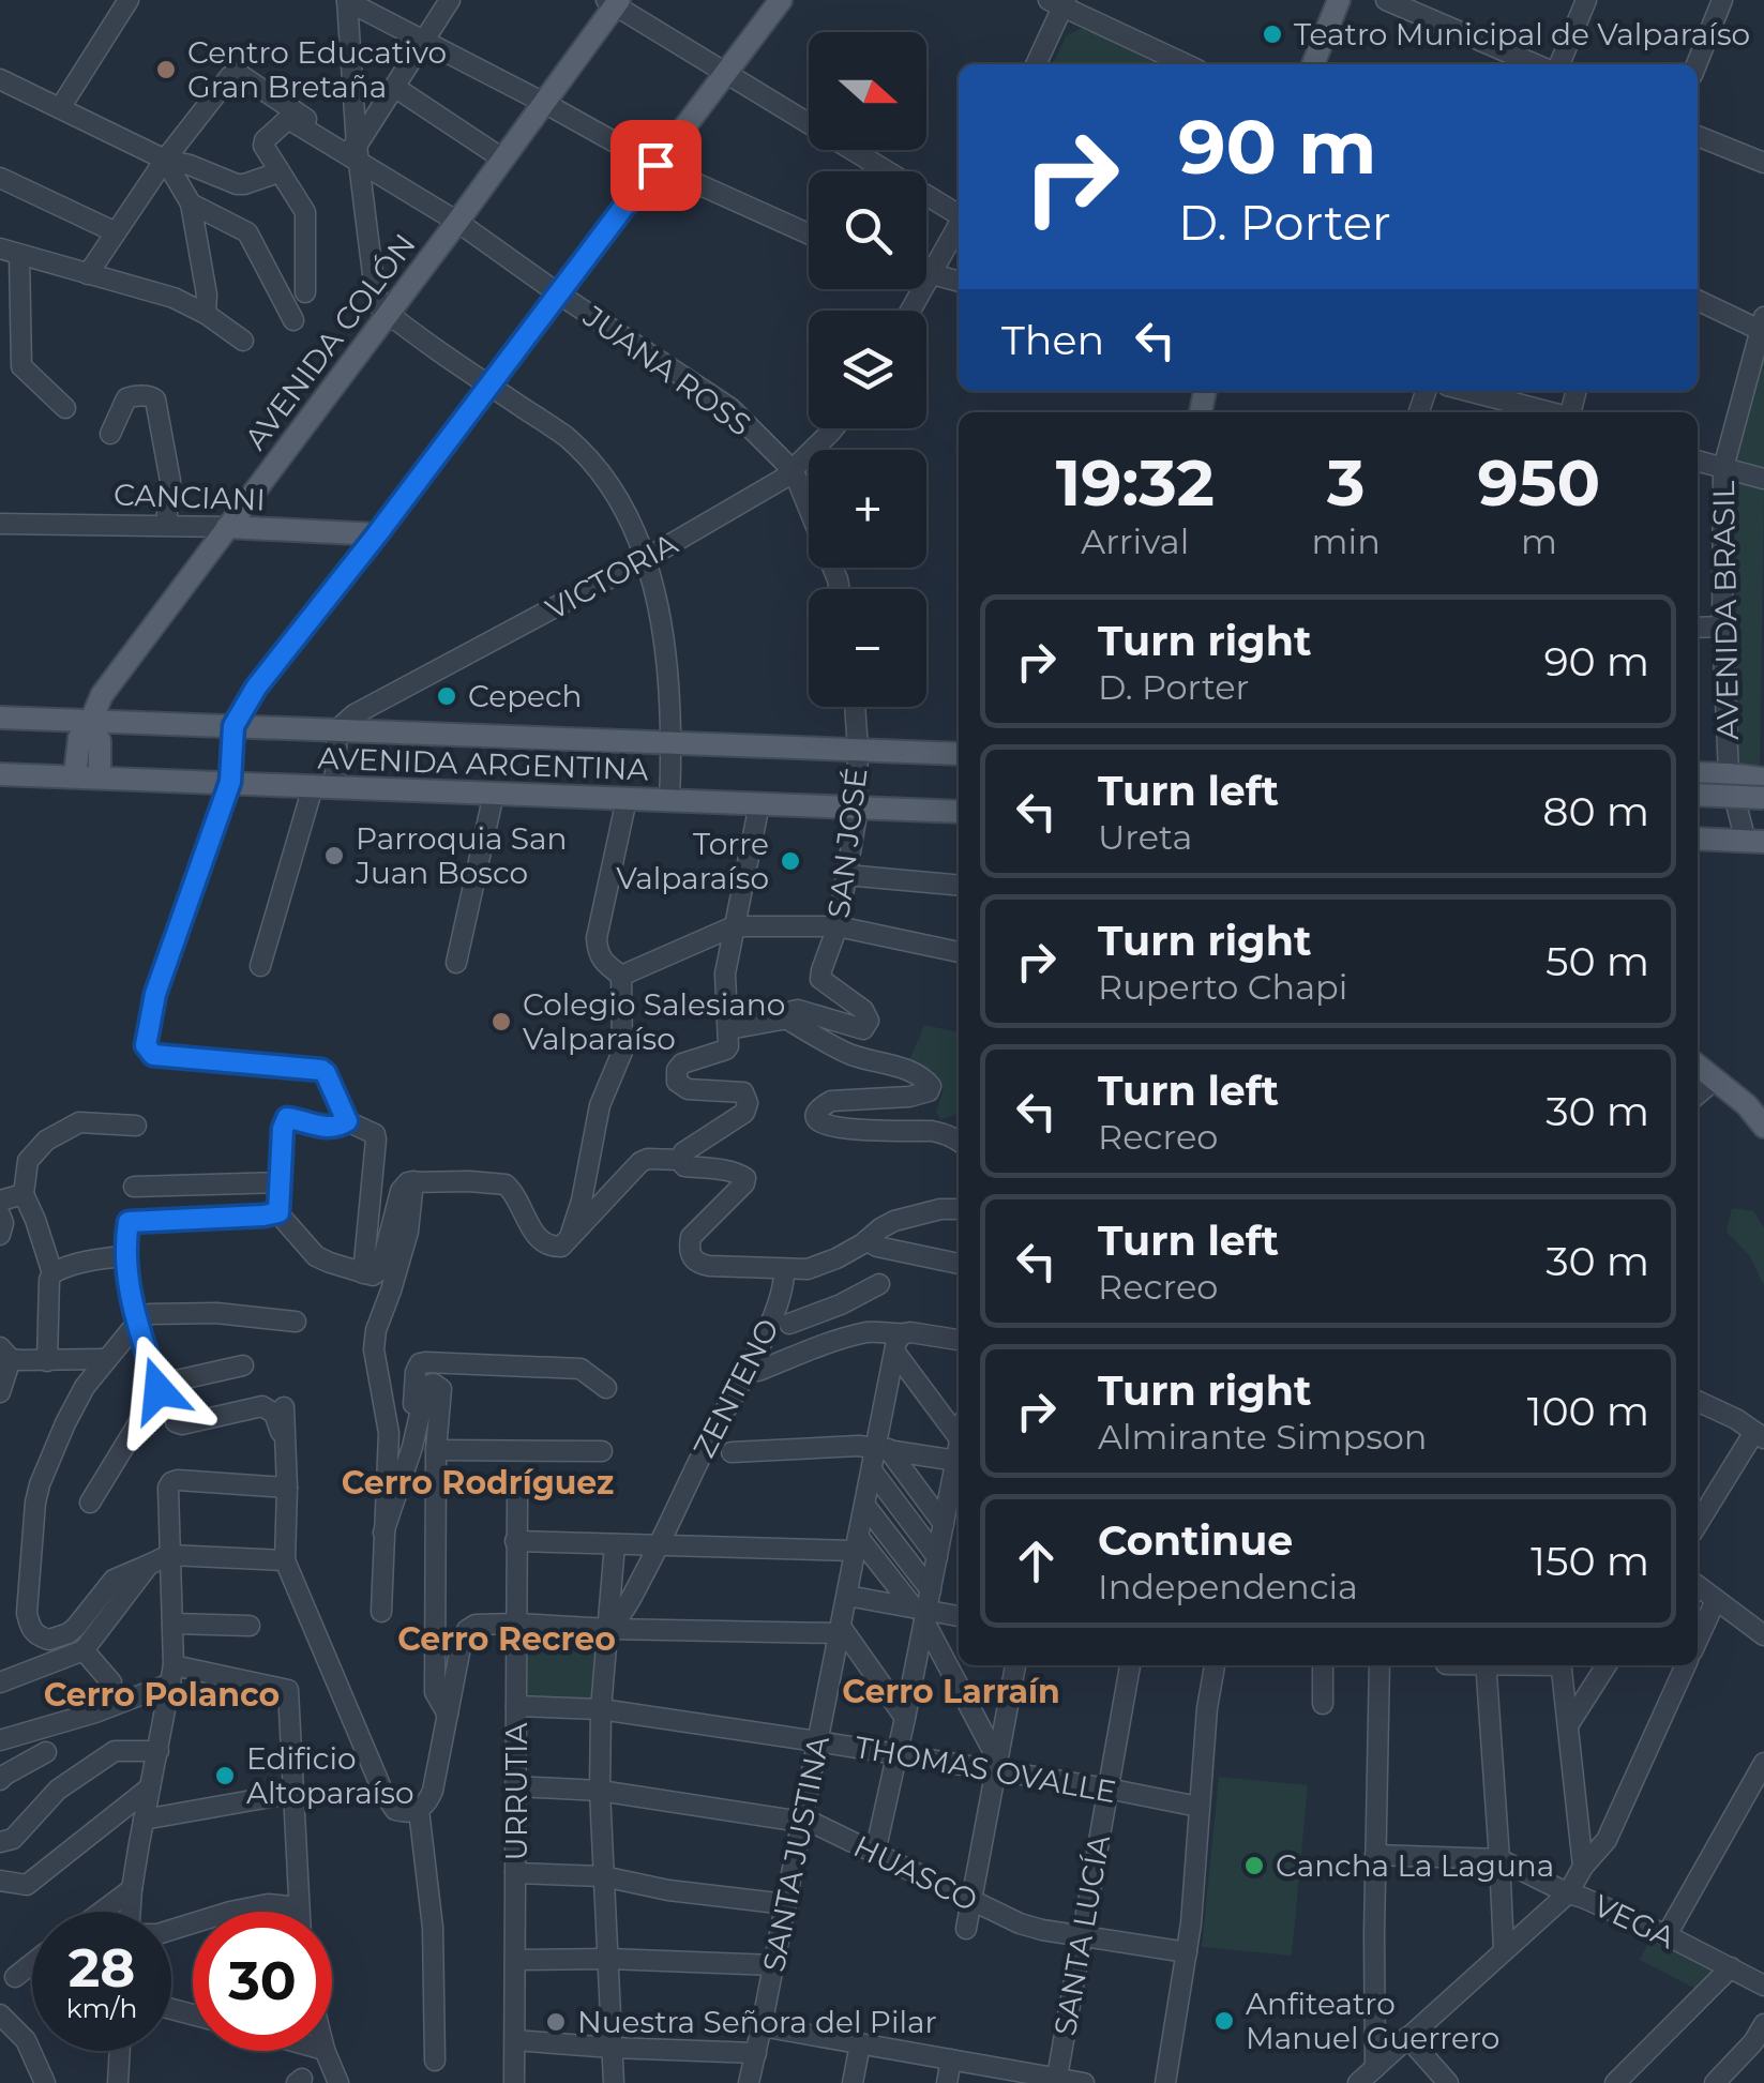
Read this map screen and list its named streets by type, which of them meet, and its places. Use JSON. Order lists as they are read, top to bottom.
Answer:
{
  "streets": {
    "main road": ["AVENIDA COLÓN", "CANCIANI", "AVENIDA ARGENTINA"],
    "street": [
      "JUANA ROSS",
      "VICTORIA",
      "AVENIDA BRASIL",
      "SAN JOSÉ",
      "ZENTENO",
      "THOMAS OVALLE",
      "URRUTIA",
      "SANTA JUSTINA",
      "HUASCO",
      "VEGA",
      "SANTA LUCÍA"
    ]
  },
  "crossings": [
    ["AVENIDA COLÓN", "JUANA ROSS"],
    ["AVENIDA COLÓN", "CANCIANI"],
    ["AVENIDA COLÓN", "AVENIDA ARGENTINA"],
    ["JUANA ROSS", "VICTORIA"],
    ["VICTORIA", "AVENIDA ARGENTINA"],
    ["AVENIDA ARGENTINA", "SAN JOSÉ"],
    ["THOMAS OVALLE", "URRUTIA"],
    ["THOMAS OVALLE", "SANTA JUSTINA"],
    ["THOMAS OVALLE", "SANTA LUCÍA"],
    ["URRUTIA", "HUASCO"],
    ["SANTA JUSTINA", "HUASCO"],
    ["HUASCO", "SANTA LUCÍA"]
  ],
  "districts": [
    "Cerro Rodríguez",
    "Cerro Recreo",
    "Cerro Larraín",
    "Cerro Polanco"
  ],
  "places": [
    "Teatro Municipal de Valparaíso",
    "Centro Educativo Gran Bretaña",
    "Cepech",
    "Parroquia San Juan Bosco",
    "Torre Valparaíso",
    "Colegio Salesiano Valparaíso",
    "Edificio Altoparaíso",
    "Cancha La Laguna",
    "Anfiteatro Manuel Guerrero",
    "Nuestra Señora del Pilar"
  ],
  "north": "right",
  "page": {
    "map_buttons": ["+", "−"],
    "turn": ["90 m", "D. Porter"],
    "then": "Then",
    "eta": [
      "19:32",
      "Arrival",
      "3",
      "min",
      "950",
      "m"
    ],
    "list": [
      {
        "name": "Turn right",
        "note": "D. Porter",
        "value": "90 m"
      },
      {
        "name": "Turn left",
        "note": "Ureta",
        "value": "80 m"
      },
      {
        "name": "Turn right",
        "note": "Ruperto Chapi",
        "value": "50 m"
      },
      {
        "name": "Turn left",
        "note": "Recreo",
        "value": "30 m"
      },
      {
        "name": "Turn left",
        "note": "Recreo",
        "value": "30 m"
      },
      {
        "name": "Turn right",
        "note": "Almirante Simpson",
        "value": "100 m"
      },
      {
        "name": "Continue",
        "note": "Independencia",
        "value": "150 m"
      }
    ],
    "speed": "28 km/h",
    "limit": "30"
  }
}
